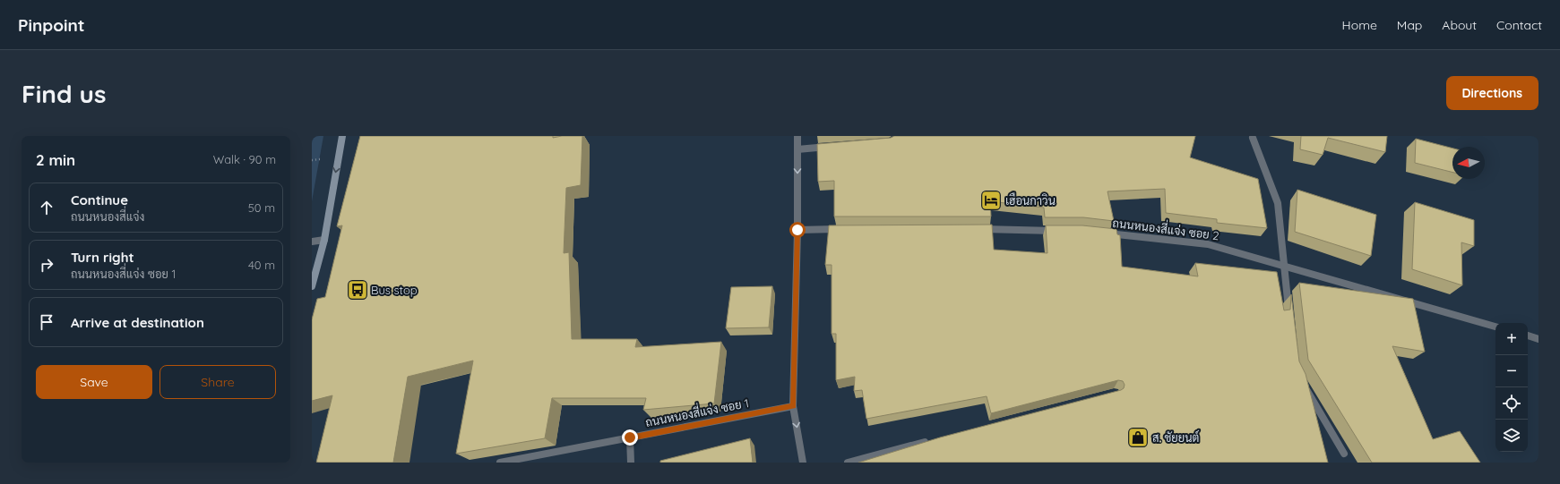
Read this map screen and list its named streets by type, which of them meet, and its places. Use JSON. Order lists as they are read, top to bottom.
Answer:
{
  "streets": {
    "street": ["ถนนหนองสี่แจ่ง ซอย 2", "ถนนหนองสี่แจ่ง ซอย 1"]
  },
  "places": {
    "hotel": ["เฮือนกาวิน"],
    "bus stop": ["Bus stop"],
    "shop": ["ส. ชัยยนต์"]
  },
  "north": "left",
  "page": {
    "header": "Pinpoint",
    "nav": [
      "Home",
      "Map",
      "About",
      "Contact"
    ],
    "buttons": [
      "Directions",
      ["Save", "Share"]
    ],
    "title": "Find us",
    "heading": ["2 min", "Walk · 90 m"],
    "list": [
      ["Continue", "ถนนหนองสี่แจ่ง", "50 m"],
      ["Turn right", "ถนนหนองสี่แจ่ง ซอย 1", "40 m"],
      "Arrive at destination"
    ],
    "map_buttons": ["+", "−"]
  }
}
